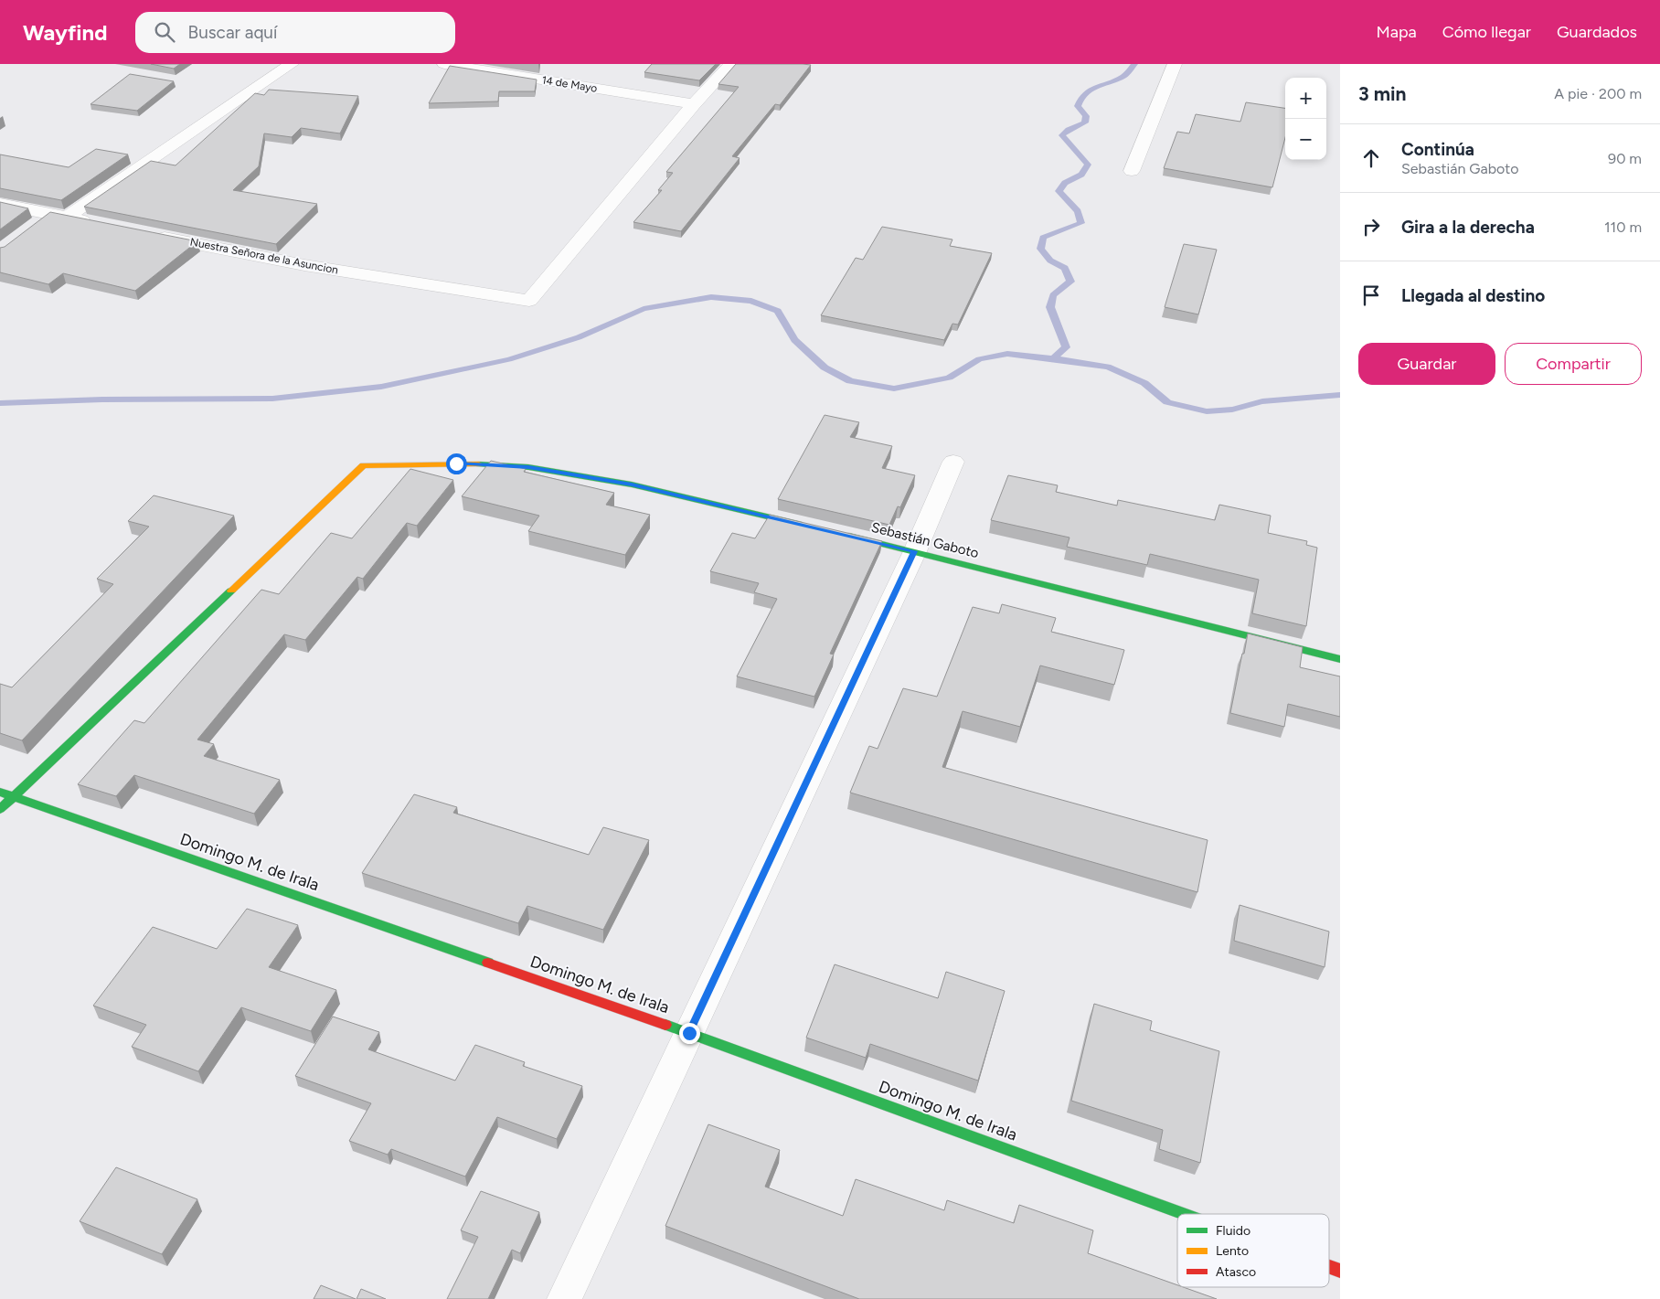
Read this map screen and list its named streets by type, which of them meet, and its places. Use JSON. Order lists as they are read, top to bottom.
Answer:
{
  "streets": {
    "street": [
      "14 de Mayo",
      "Nuestra Señora de la Asuncion",
      "Sebastián Gaboto",
      "Domingo M. de Irala"
    ]
  },
  "crossings": [
    ["14 de Mayo", "Nuestra Señora de la Asuncion"]
  ],
  "legend": ["Fluido", "Lento", "Atasco"],
  "page": {
    "header": "Wayfind",
    "search": "Buscar aquí",
    "nav": ["Mapa", "Cómo llegar", "Guardados"],
    "heading": ["3 min", "A pie · 200 m"],
    "map_buttons": ["+", "−"],
    "list": [
      ["Continúa", "Sebastián Gaboto", "90 m"],
      ["Gira a la derecha", "110 m"],
      "Llegada al destino"
    ],
    "buttons": ["Guardar", "Compartir"]
  }
}
